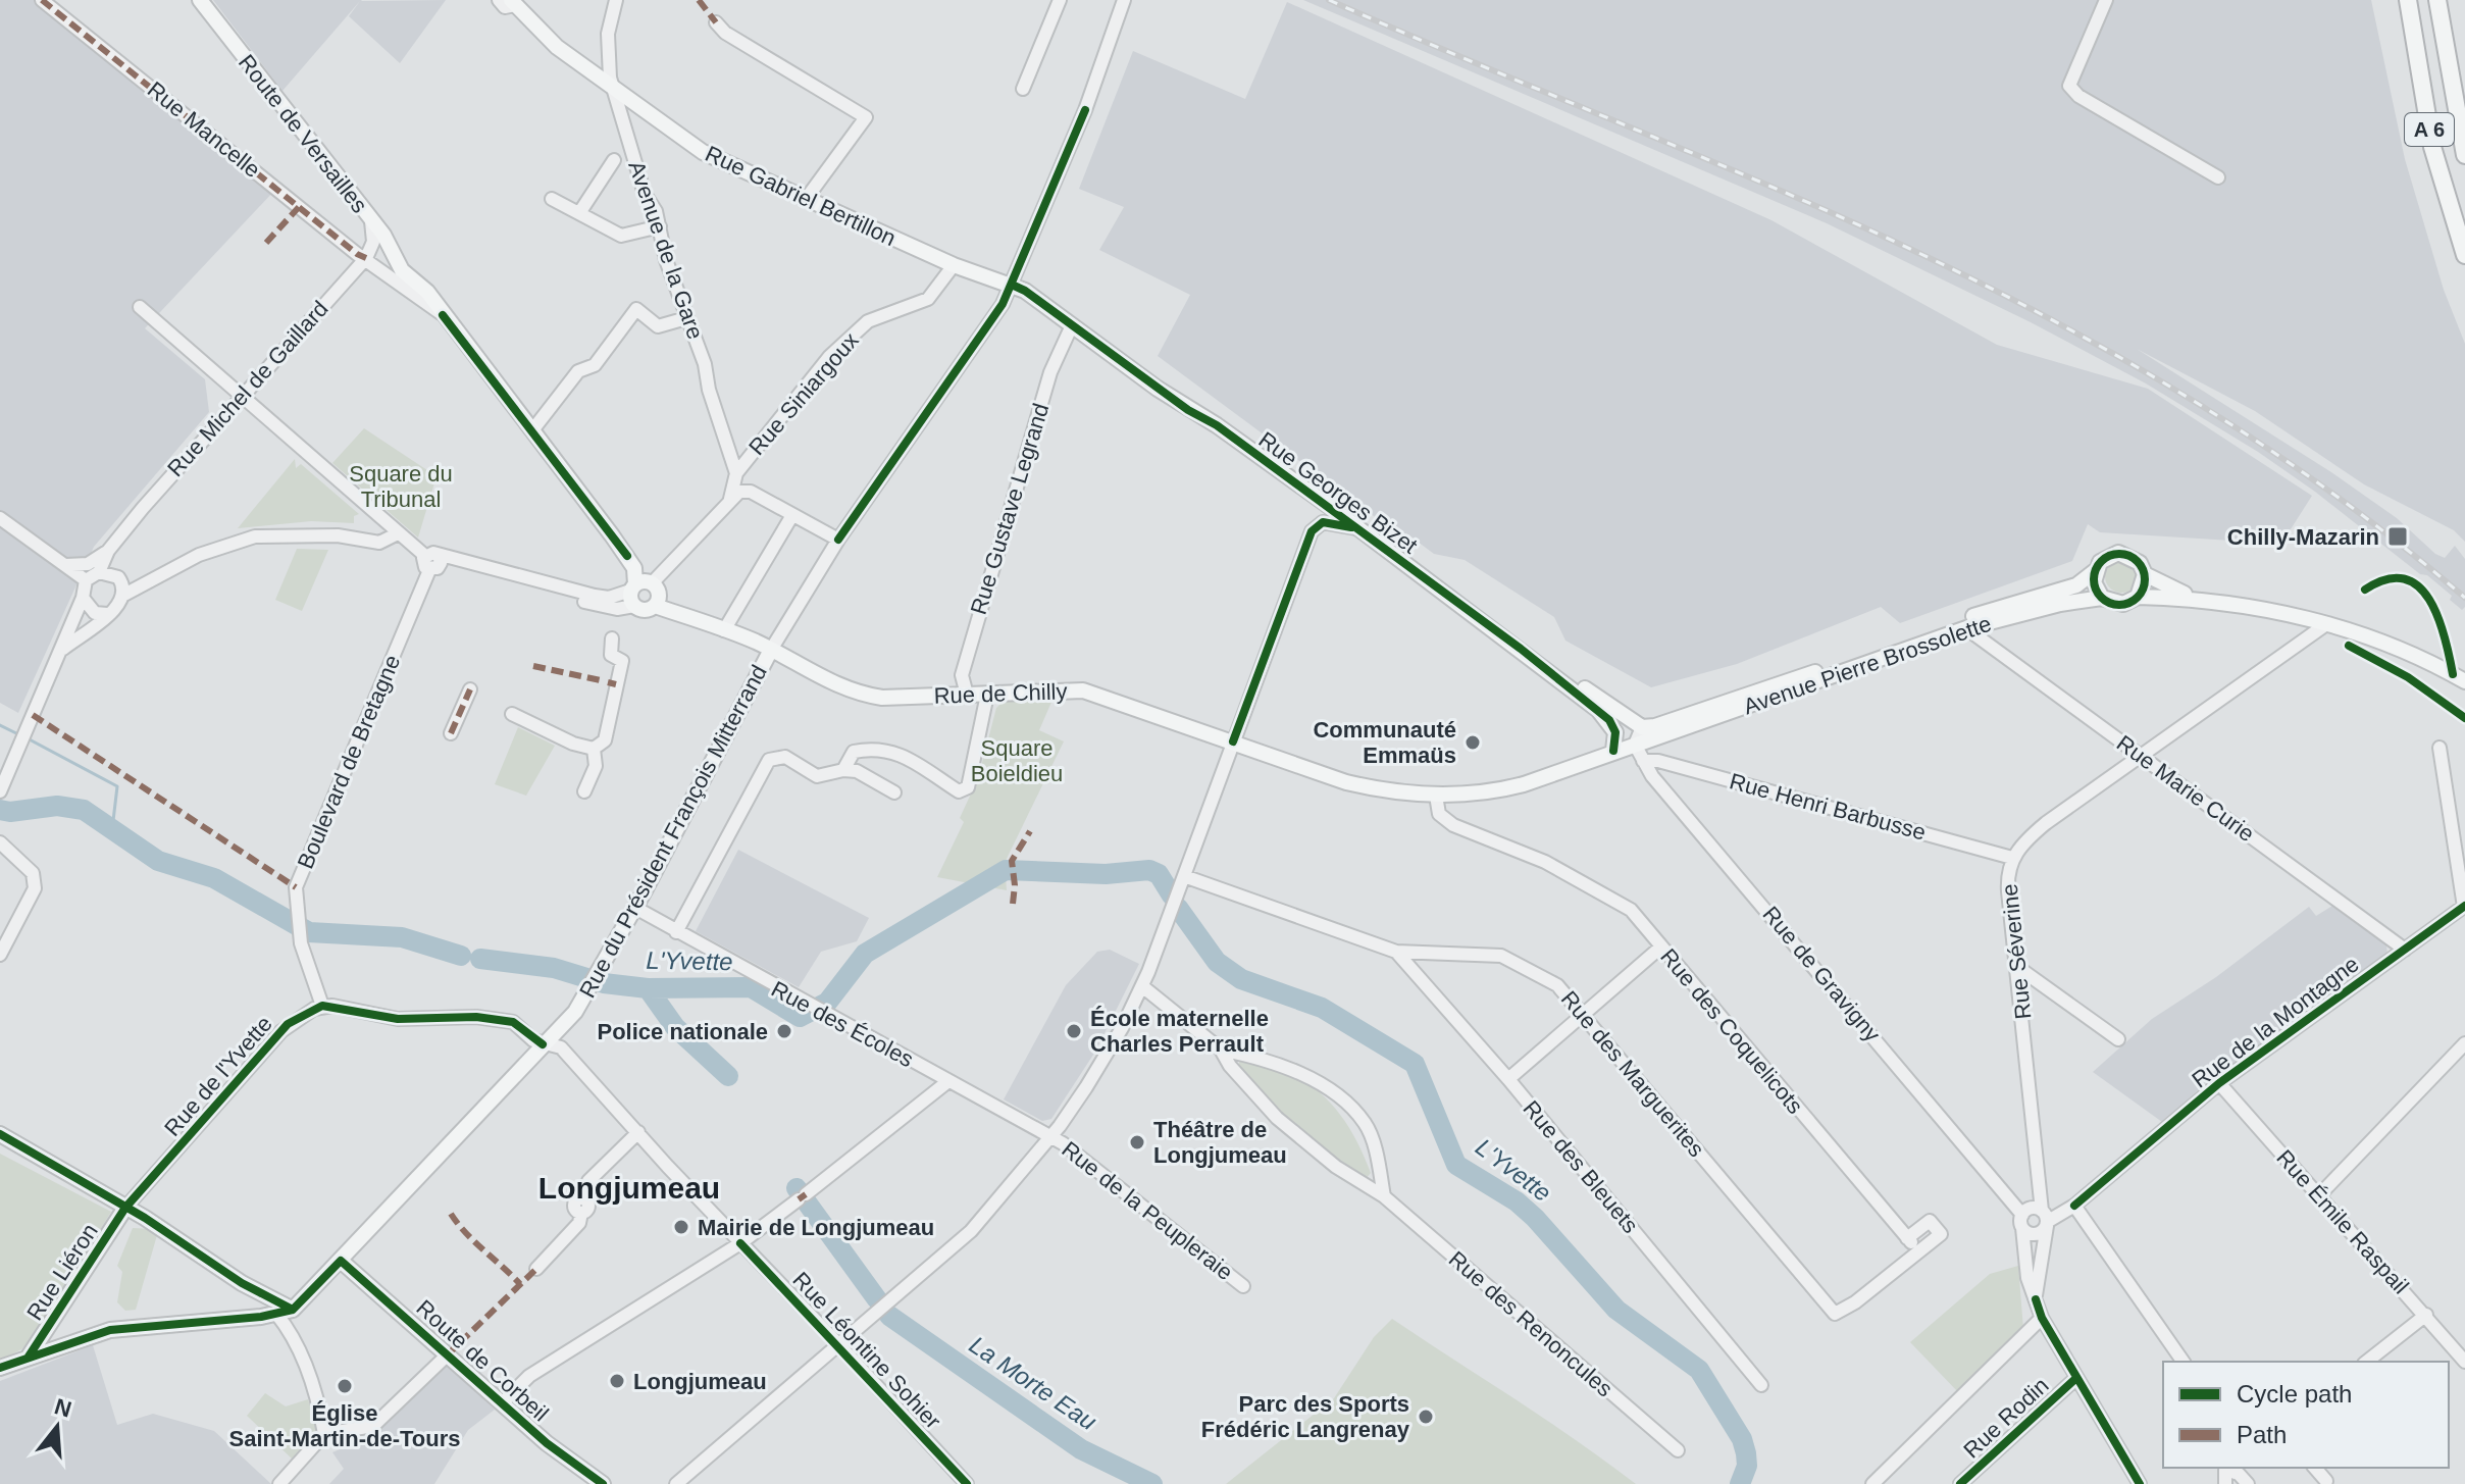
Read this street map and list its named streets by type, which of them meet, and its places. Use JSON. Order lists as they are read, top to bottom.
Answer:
{
  "streets": {
    "highway": ["A 6"],
    "main road": [
      "Route de Versailles",
      "Rue Gabriel Bertillon",
      "Rue Georges Bizet",
      "Avenue Pierre Brossolette",
      "Rue de Chilly",
      "Rue du Président François Mitterrand",
      "Rue Liéron",
      "Route de Corbeil"
    ],
    "street": [
      "Rue Mancelle",
      "Avenue de la Gare",
      "Rue Michel de Gaillard",
      "Rue Siniargoux",
      "Rue Gustave Legrand",
      "Boulevard de Bretagne",
      "Rue Marie Curie",
      "Rue Henri Barbusse",
      "Rue Séverine",
      "Rue de Gravigny",
      "Rue de la Montagne",
      "Rue des Écoles",
      "Rue des Coquelicots",
      "Rue des Marguerites",
      "Rue de l'Yvette",
      "Rue des Bleuets",
      "Rue de la Peupleraie",
      "Rue Émile Raspail",
      "Rue des Renoncules",
      "Rue Léontine Sohier",
      "Rue Rodin"
    ]
  },
  "crossings": [
    ["Rue Mancelle", "Route de Versailles"],
    ["Rue Mancelle", "Rue Michel de Gaillard"],
    ["Route de Versailles", "Rue Michel de Gaillard"],
    ["Rue Gabriel Bertillon", "Avenue de la Gare"],
    ["Rue Gabriel Bertillon", "Rue Siniargoux"],
    ["Rue Gabriel Bertillon", "Rue Georges Bizet"],
    ["Rue Gabriel Bertillon", "Rue du Président François Mitterrand"],
    ["Avenue de la Gare", "Rue Siniargoux"],
    ["Rue Georges Bizet", "Rue Gustave Legrand"],
    ["Rue Georges Bizet", "Avenue Pierre Brossolette"],
    ["Rue Georges Bizet", "Rue du Président François Mitterrand"],
    ["Rue Gustave Legrand", "Rue de Chilly"],
    ["Avenue Pierre Brossolette", "Rue de Chilly"],
    ["Avenue Pierre Brossolette", "Rue Marie Curie"],
    ["Avenue Pierre Brossolette", "Rue de Gravigny"],
    ["Avenue Pierre Brossolette", "Rue des Coquelicots"],
    ["Rue de Chilly", "Rue du Président François Mitterrand"],
    ["Rue de Chilly", "Rue des Coquelicots"],
    ["Boulevard de Bretagne", "Rue de l'Yvette"],
    ["Rue Marie Curie", "Rue Séverine"],
    ["Rue Marie Curie", "Rue de la Montagne"],
    ["Rue Henri Barbusse", "Rue Séverine"],
    ["Rue Henri Barbusse", "Rue de Gravigny"],
    ["Rue du Président François Mitterrand", "Rue des Écoles"],
    ["Rue du Président François Mitterrand", "Rue Léontine Sohier"],
    ["Rue du Président François Mitterrand", "Route de Corbeil"],
    ["Rue Séverine", "Rue de la Montagne"],
    ["Rue de la Montagne", "Rue Émile Raspail"],
    ["Rue des Écoles", "Rue de la Peupleraie"],
    ["Rue des Coquelicots", "Rue des Marguerites"],
    ["Rue des Marguerites", "Rue des Bleuets"],
    ["Rue de l'Yvette", "Rue Liéron"]
  ],
  "districts": ["Longjumeau"],
  "water": ["L'Yvette", "La Morte Eau"],
  "parks": ["Square du Tribunal", "Square Boieldieu"],
  "places": {
    "transit": ["Chilly-Mazarin"],
    "other": [
      "Communauté Emmaüs",
      "Police nationale",
      "École maternelle Charles Perrault",
      "Théâtre de Longjumeau",
      "Mairie de Longjumeau",
      "Longjumeau",
      "Église Saint-Martin-de-Tours",
      "Parc des Sports Frédéric Langrenay"
    ]
  },
  "legend": ["Cycle path", "Path"],
  "north": "top"
}
